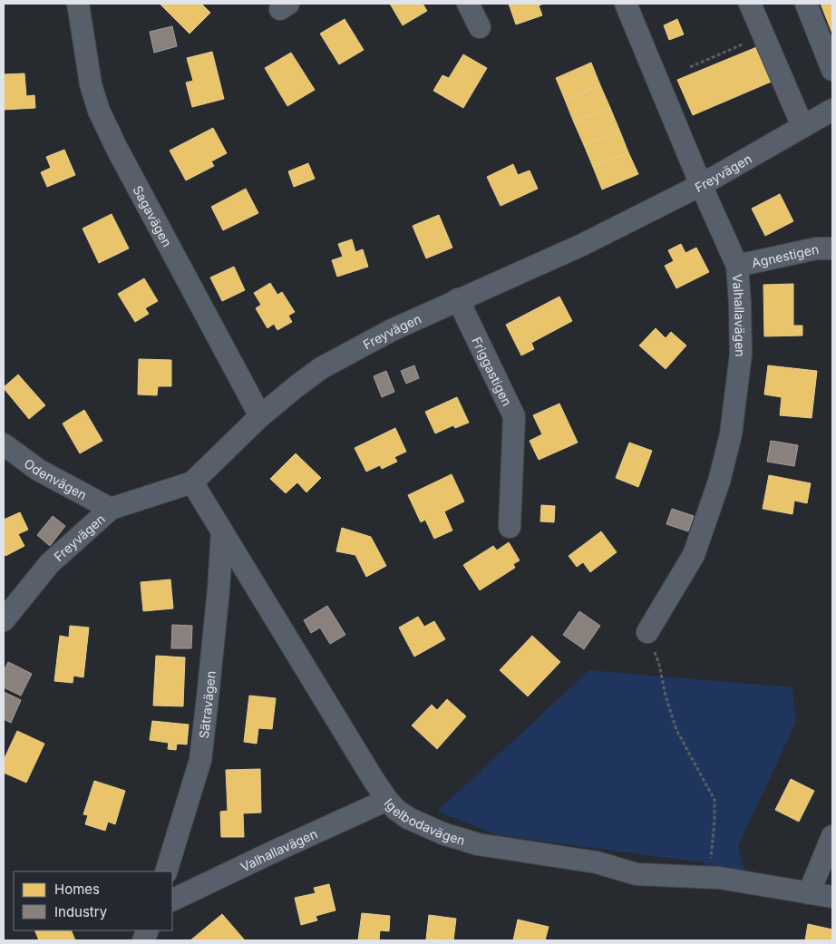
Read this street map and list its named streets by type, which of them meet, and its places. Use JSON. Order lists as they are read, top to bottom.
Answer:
{
  "streets": {
    "street": [
      "Freyvägen",
      "Sagavägen",
      "Agnestigen",
      "Valhallavägen",
      "Friggastigen",
      "Odenvägen",
      "Sätravägen",
      "Igelbodavägen"
    ]
  },
  "crossings": [
    ["Freyvägen", "Sagavägen"],
    ["Freyvägen", "Valhallavägen"],
    ["Freyvägen", "Friggastigen"],
    ["Freyvägen", "Odenvägen"],
    ["Freyvägen", "Igelbodavägen"],
    ["Agnestigen", "Valhallavägen"],
    ["Valhallavägen", "Igelbodavägen"],
    ["Sätravägen", "Igelbodavägen"]
  ],
  "legend": ["Homes", "Industry"]
}
